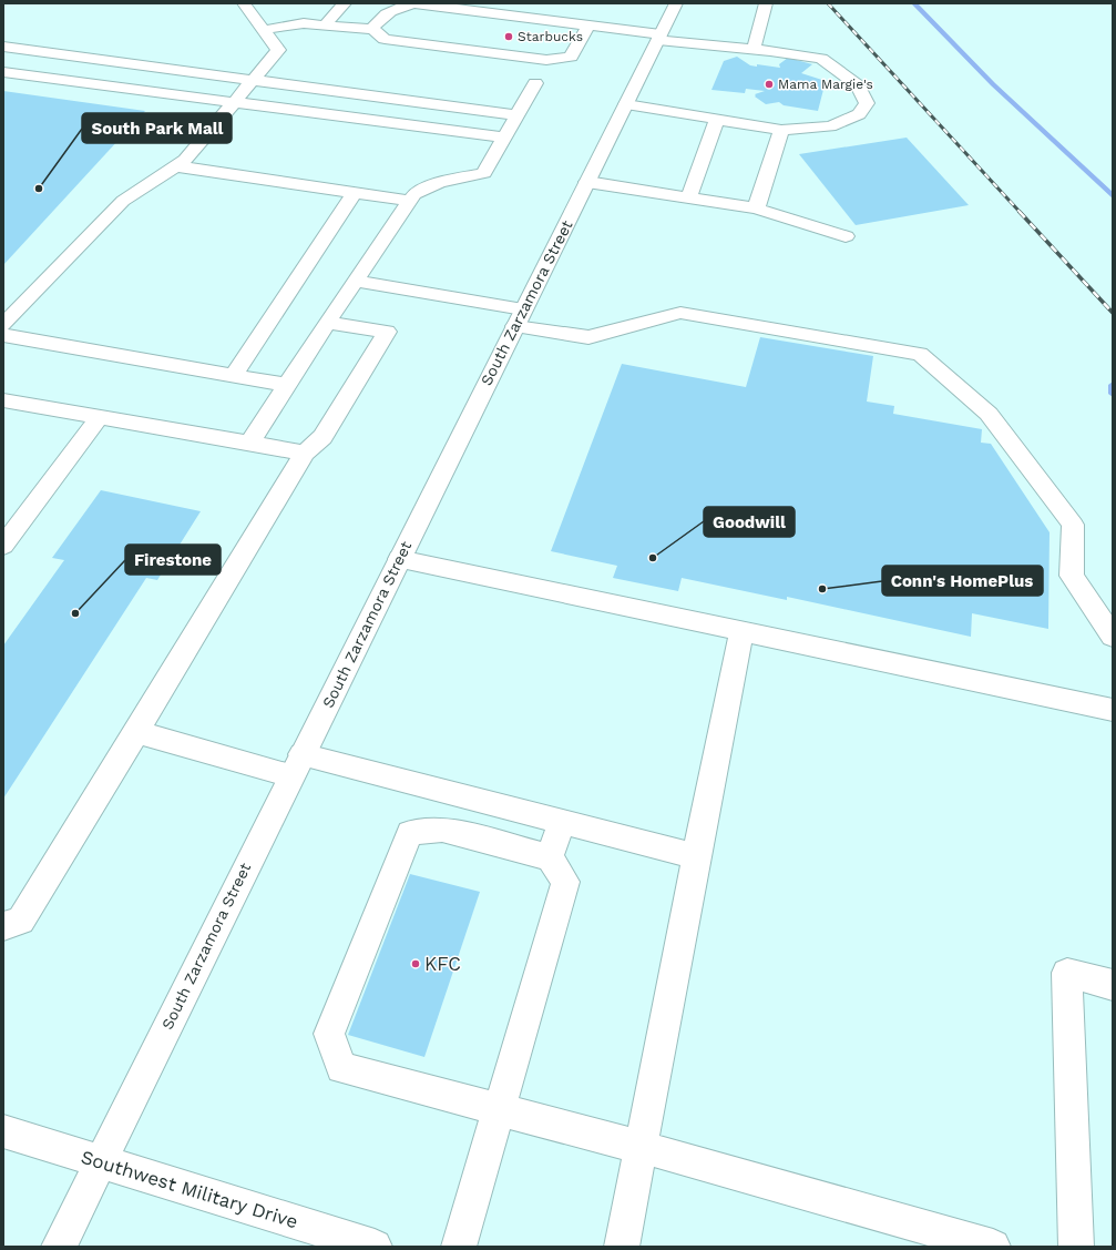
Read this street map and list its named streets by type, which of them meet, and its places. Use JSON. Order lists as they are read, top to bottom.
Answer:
{
  "streets": {
    "main road": ["South Zarzamora Street", "Southwest Military Drive"]
  },
  "crossings": [
    ["South Zarzamora Street", "Southwest Military Drive"]
  ],
  "places": [
    "Starbucks",
    "Mama Margie's",
    "South Park Mall",
    "Goodwill",
    "Conn's HomePlus",
    "Firestone",
    "KFC"
  ]
}
